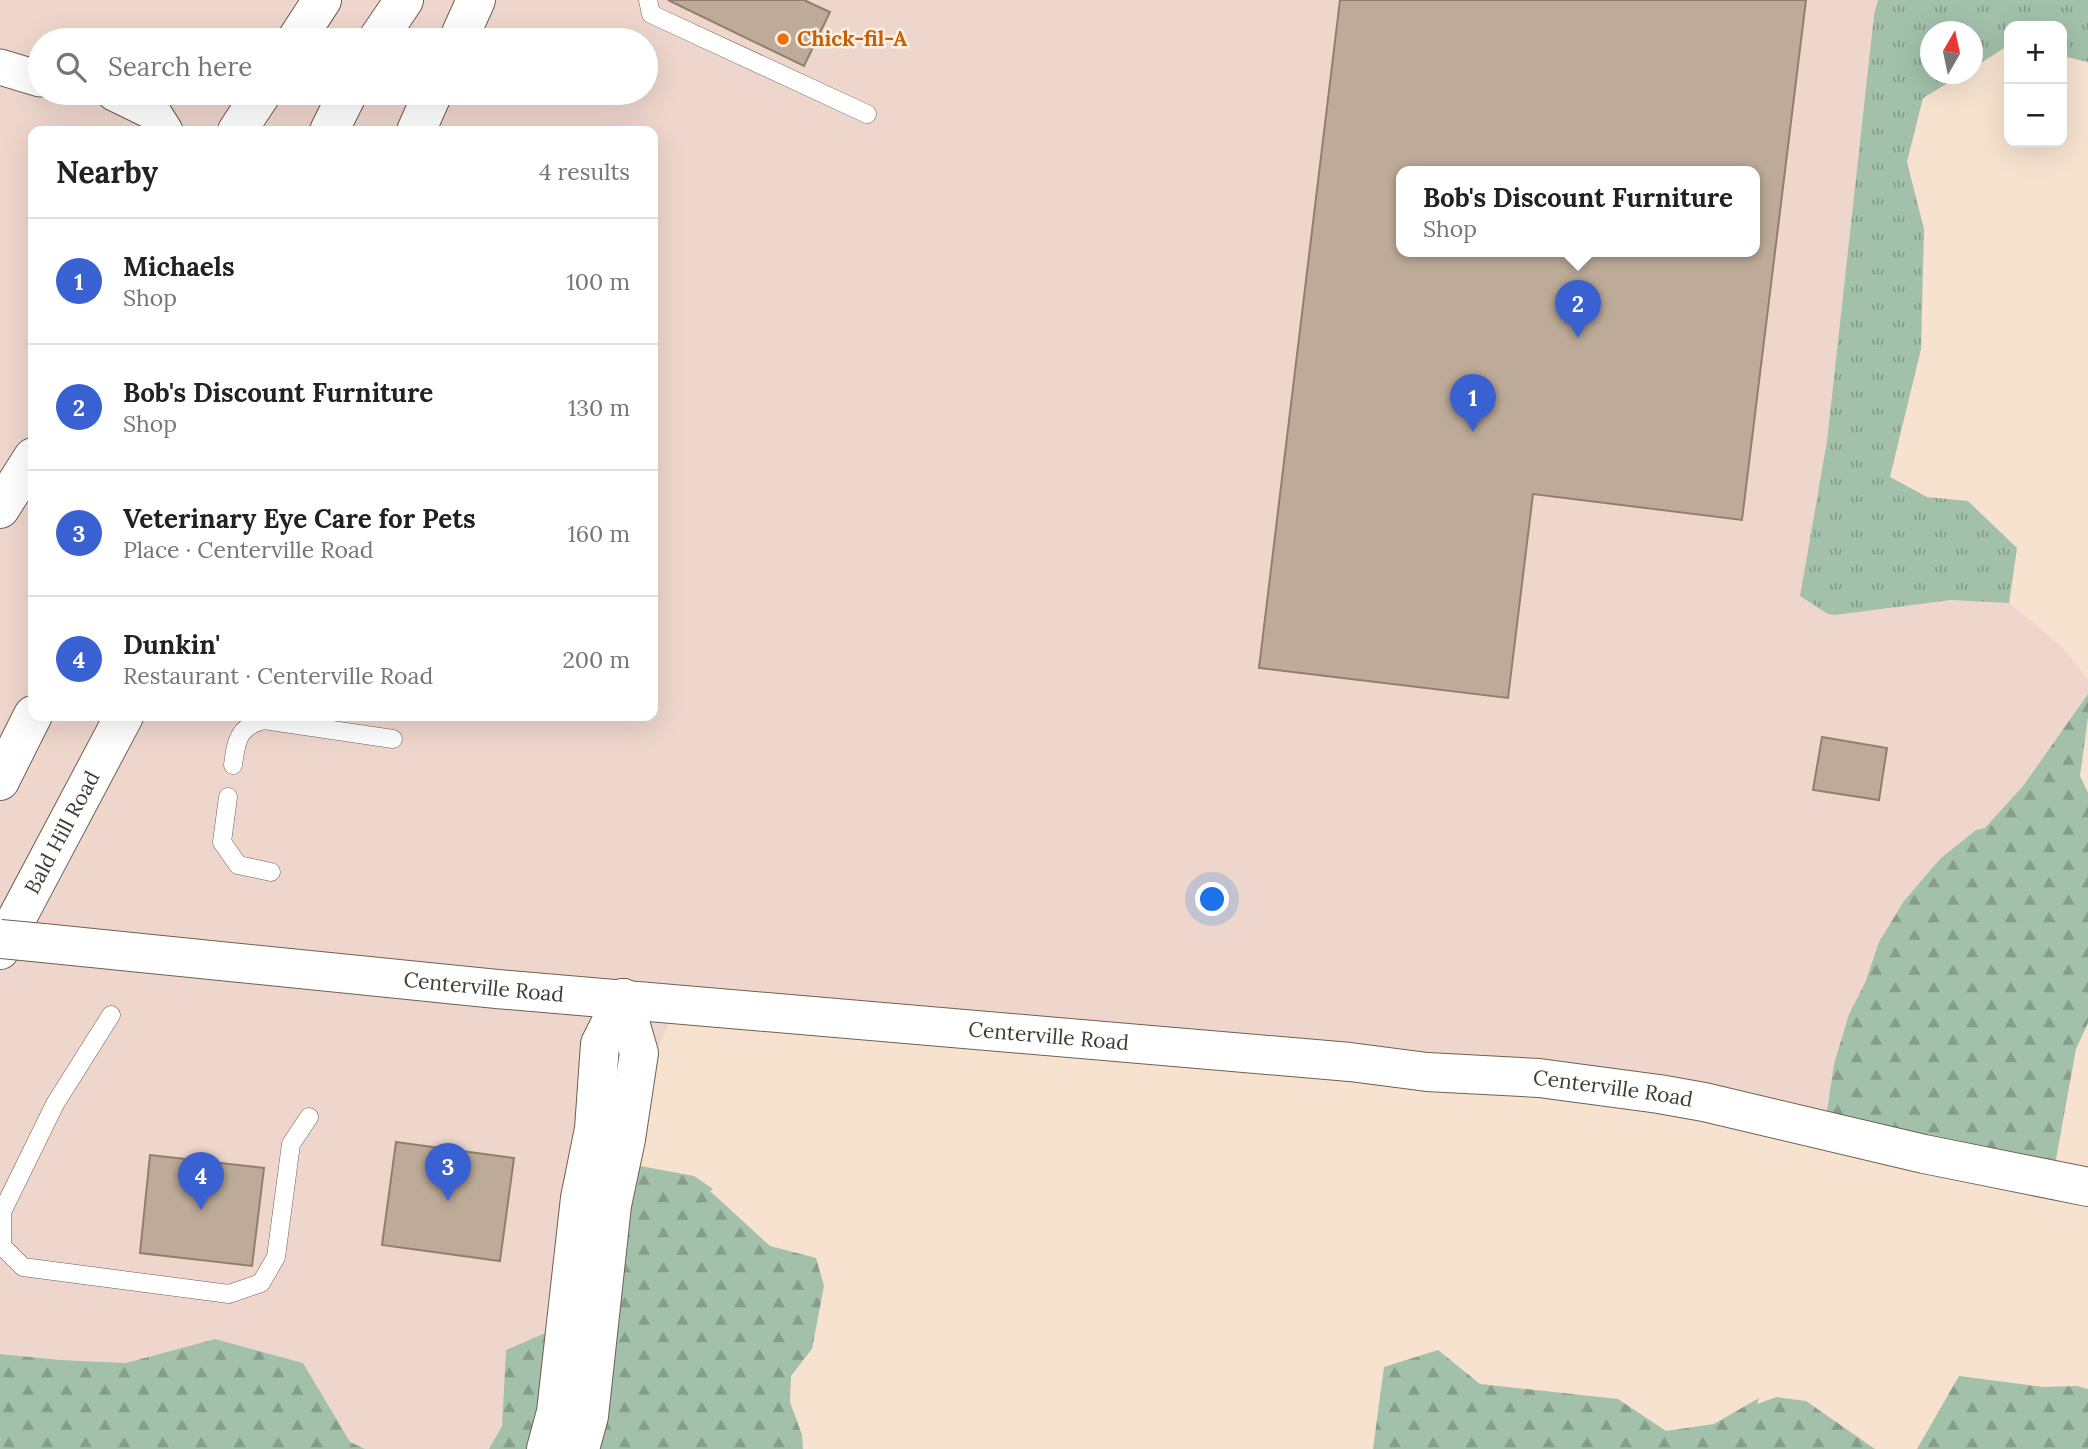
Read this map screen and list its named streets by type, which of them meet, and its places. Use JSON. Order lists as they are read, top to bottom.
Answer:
{
  "streets": {
    "main road": ["Bald Hill Road", "Centerville Road"]
  },
  "places": ["Chick-fil-A"],
  "north": "top",
  "page": {
    "map_buttons": ["+", "−"],
    "search": "Search here",
    "heading": ["Nearby", "4 results"],
    "popup": ["Bob's Discount Furniture", "Shop"],
    "list": [
      {
        "mark": "1",
        "name": "Michaels",
        "note": "Shop",
        "value": "100 m"
      },
      {
        "mark": "2",
        "name": "Bob's Discount Furniture",
        "note": "Shop",
        "value": "130 m"
      },
      {
        "mark": "3",
        "name": "Veterinary Eye Care for Pets",
        "note": "Place · Centerville Road",
        "value": "160 m"
      },
      {
        "mark": "4",
        "name": "Dunkin'",
        "note": "Restaurant · Centerville Road",
        "value": "200 m"
      }
    ],
    "pins": [
      "2",
      "1",
      "3",
      "4"
    ]
  }
}
